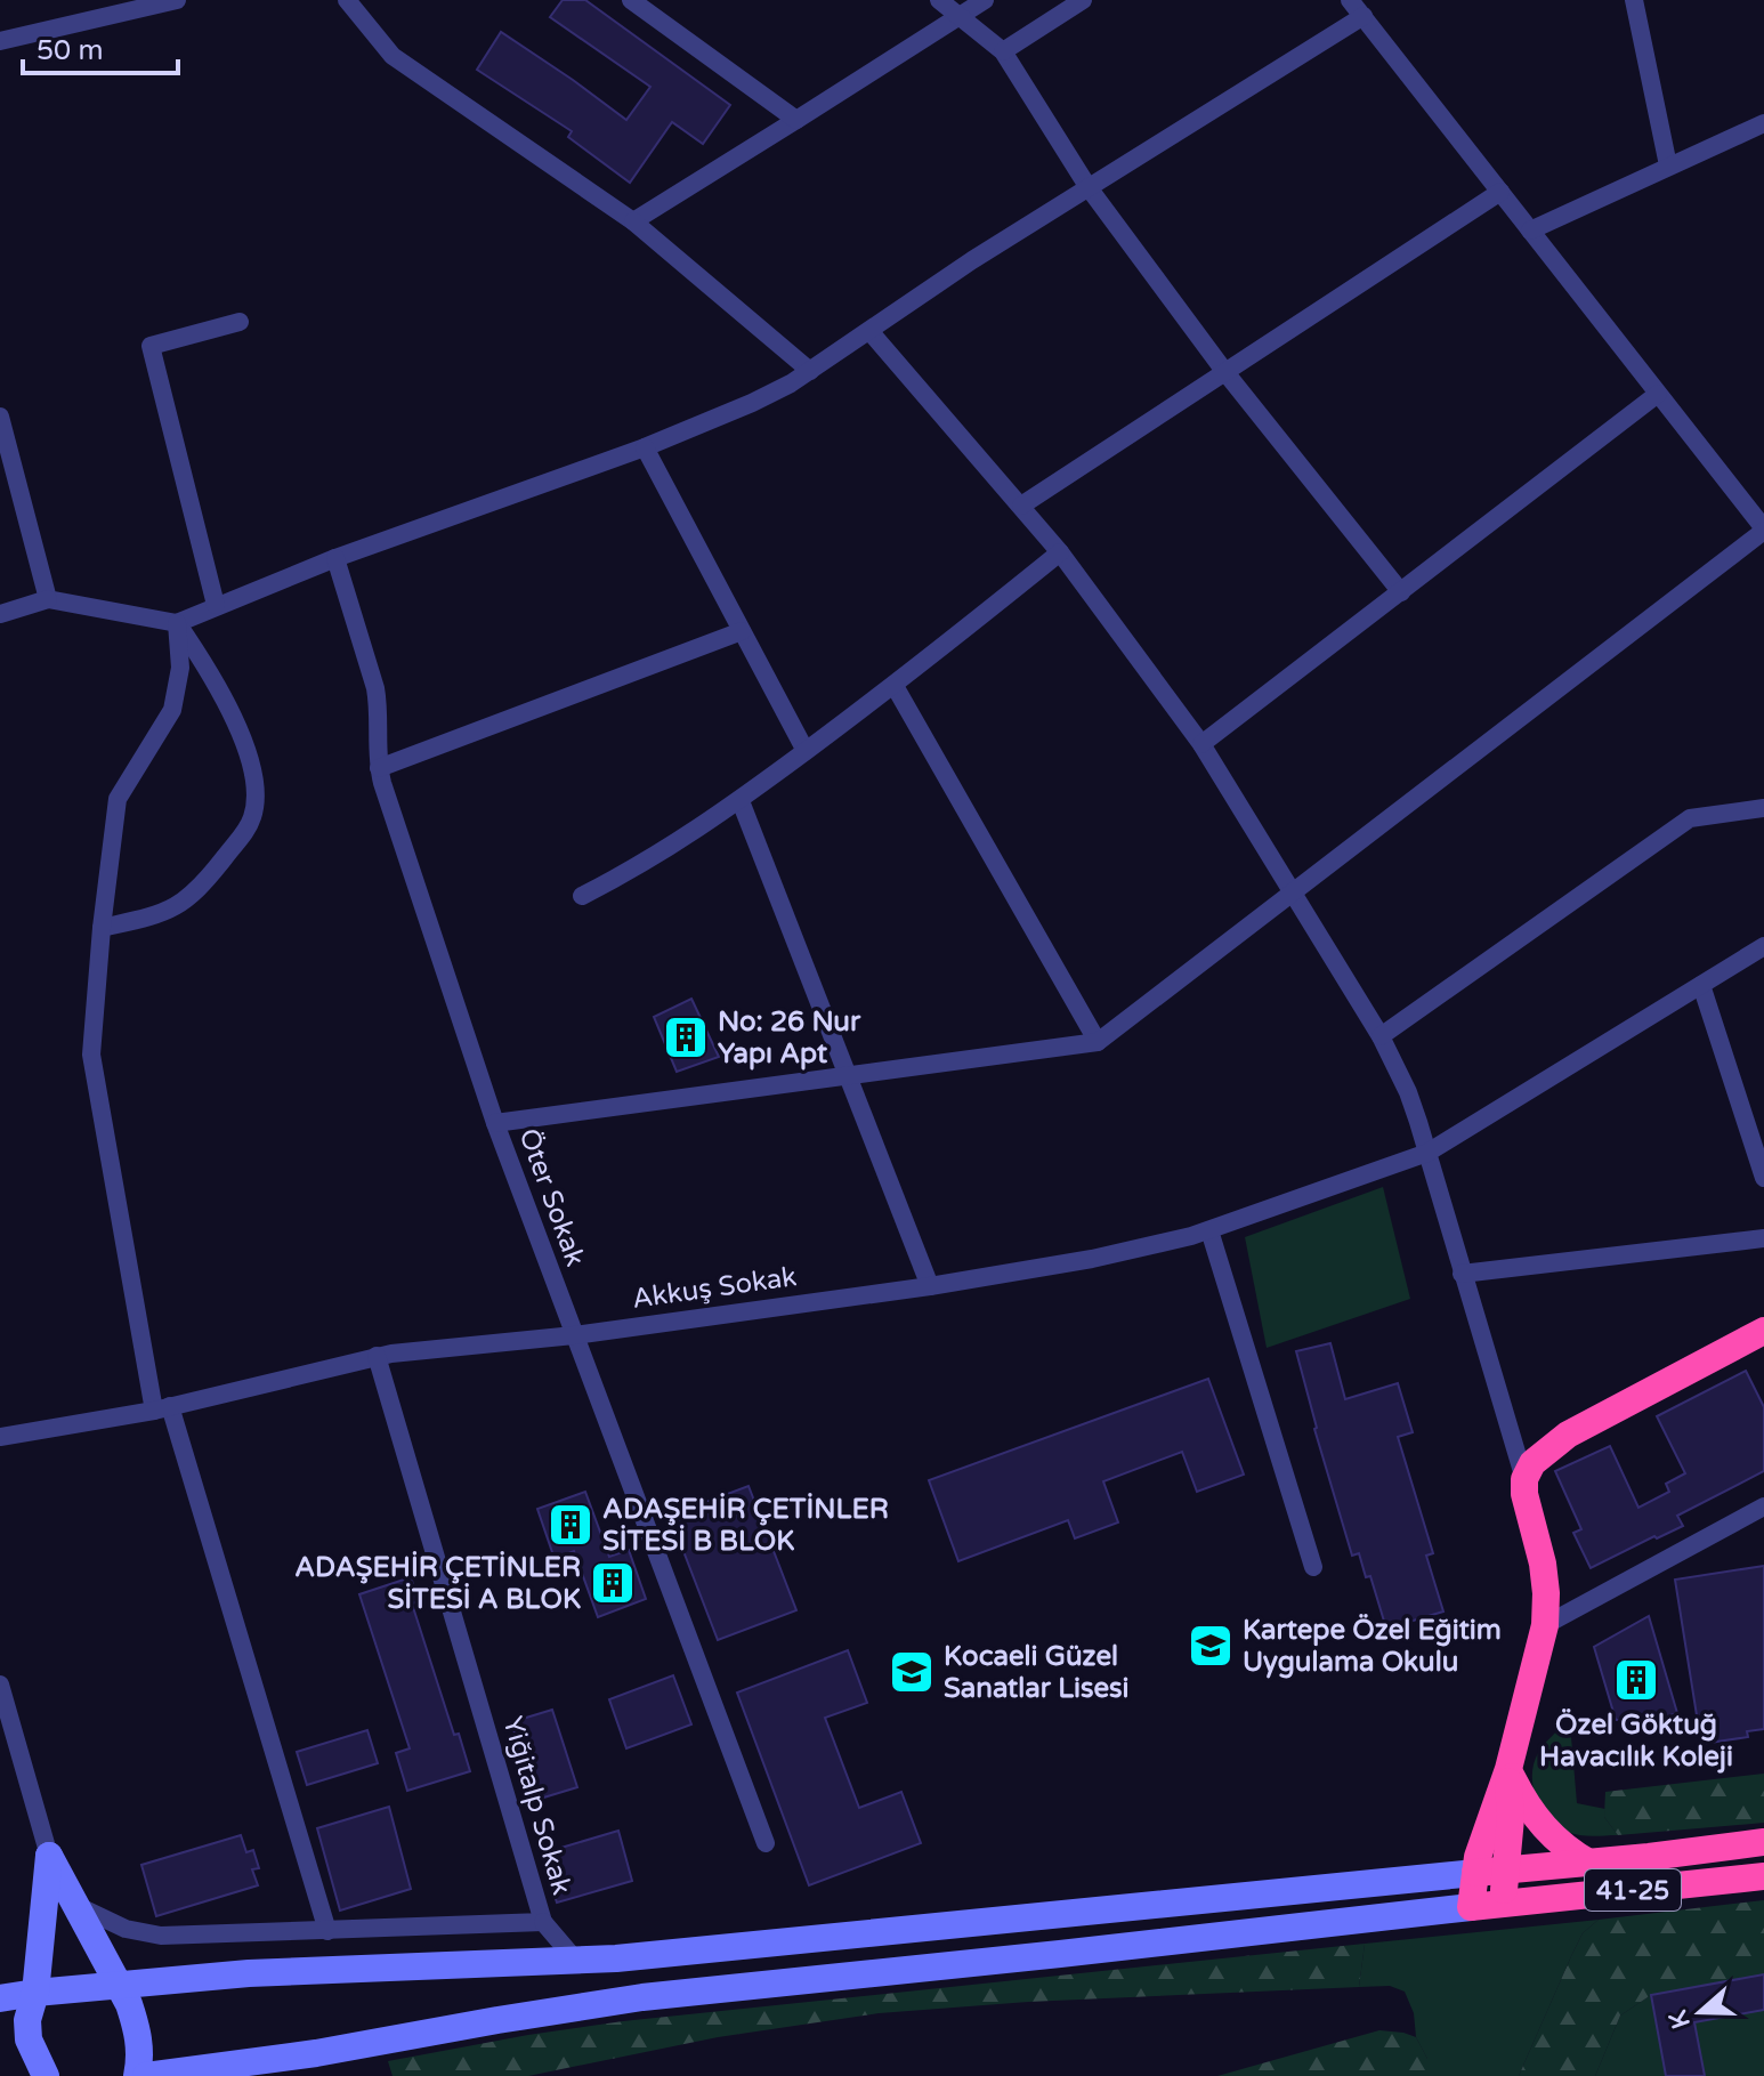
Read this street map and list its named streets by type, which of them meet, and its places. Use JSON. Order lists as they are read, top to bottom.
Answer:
{
  "streets": {
    "highway": ["41-25"],
    "street": ["Öter Sokak", "Akkuş Sokak", "Yiğitalp Sokak"]
  },
  "crossings": [
    ["Öter Sokak", "Akkuş Sokak"],
    ["Akkuş Sokak", "Yiğitalp Sokak"]
  ],
  "places": {
    "building": [
      "No: 26 Nur Yapı Apt",
      "ADAŞEHİR ÇETİNLER SİTESİ B BLOK",
      "ADAŞEHİR ÇETİNLER SİTESİ A BLOK",
      "Özel Göktuğ Havacılık Koleji"
    ],
    "school or university": ["Kartepe Özel Eğitim Uygulama Okulu", "Kocaeli Güzel Sanatlar Lisesi"]
  },
  "scale_bar": "50 m",
  "north": "left"
}
